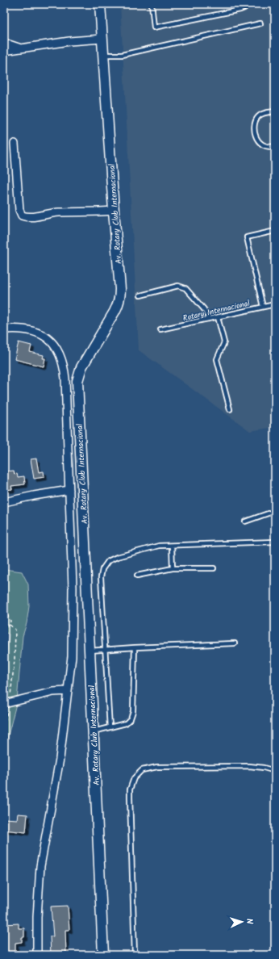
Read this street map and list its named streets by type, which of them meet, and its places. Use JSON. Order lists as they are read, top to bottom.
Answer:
{
  "streets": {
    "main road": ["Av. Rotary Club Internacional"],
    "lane": ["Rotary Internacional"]
  },
  "north": "right"
}
